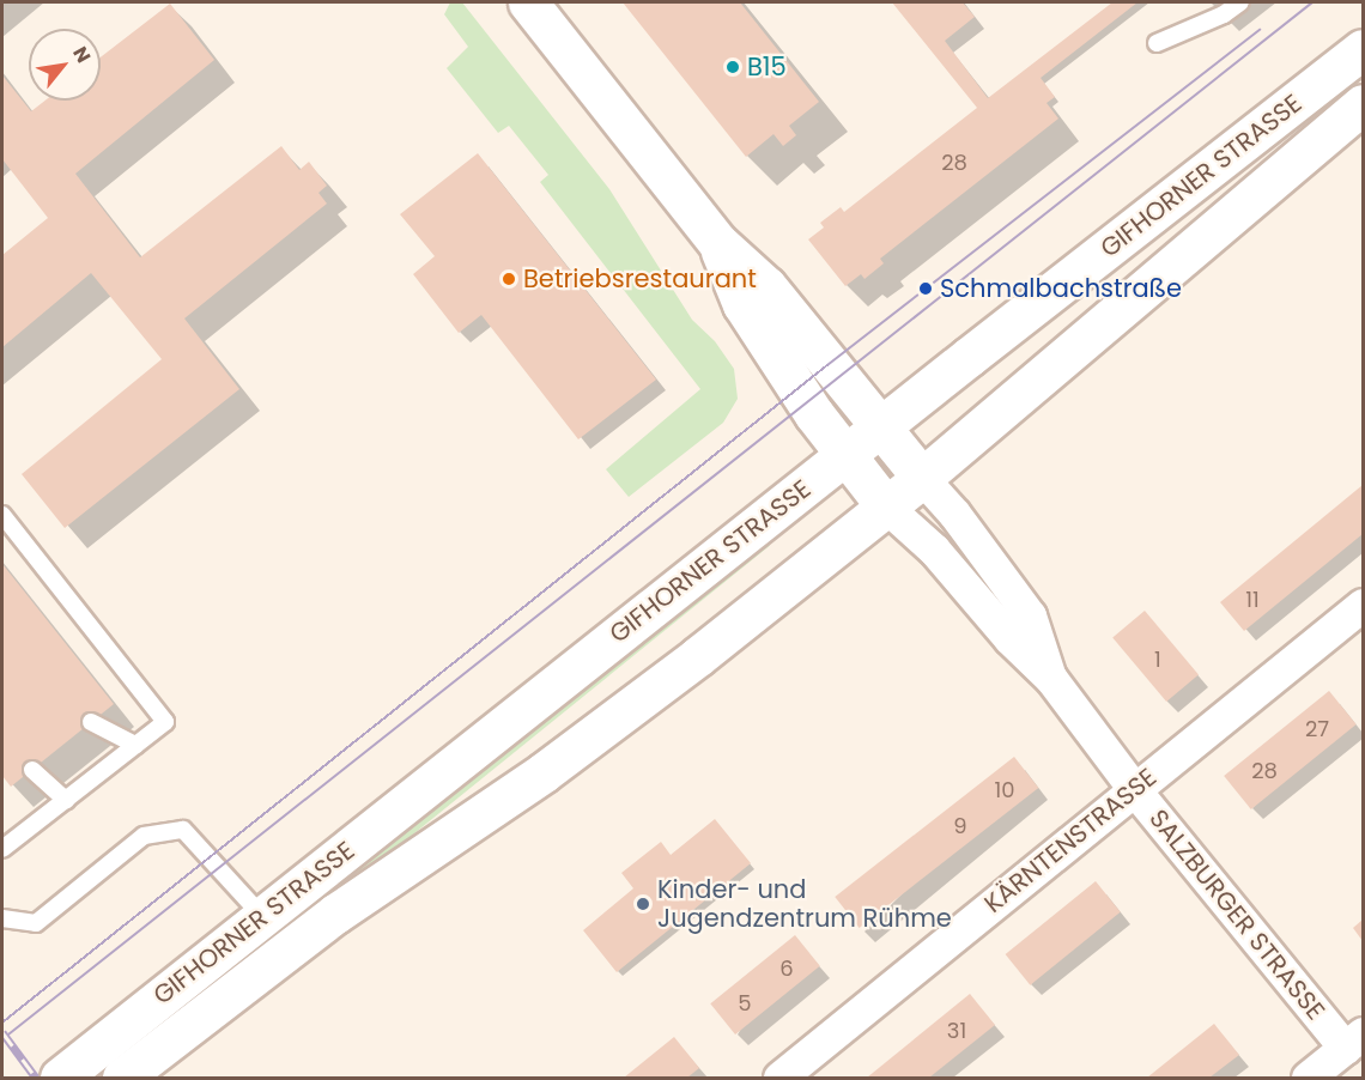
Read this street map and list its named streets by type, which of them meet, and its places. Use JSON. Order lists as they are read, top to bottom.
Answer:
{
  "streets": {
    "main road": ["GIFHORNER STRASSE"],
    "street": ["KÄRNTENSTRASSE", "SALZBURGER STRASSE"]
  },
  "crossings": [
    ["GIFHORNER STRASSE", "SALZBURGER STRASSE"],
    ["KÄRNTENSTRASSE", "SALZBURGER STRASSE"]
  ],
  "places": [
    "B15",
    "Betriebsrestaurant",
    "Schmalbachstraße",
    "Kinder- und Jugendzentrum Rühme"
  ],
  "house_numbers": [
    "28",
    "11",
    "1",
    "27",
    "28",
    "10",
    "9",
    "6",
    "5",
    "31"
  ],
  "north": "top right"
}
